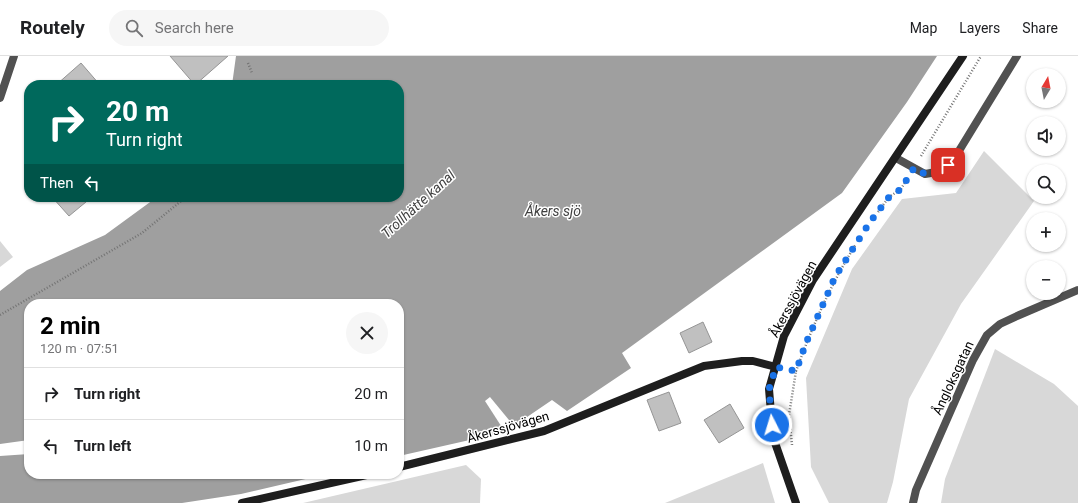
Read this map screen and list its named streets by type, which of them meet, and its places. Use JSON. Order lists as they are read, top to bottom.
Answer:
{
  "streets": {
    "street": ["Åkerssjövägen", "Ångloksgatan"]
  },
  "water": ["Trollhätte kanal", "Åkers sjö"],
  "north": "top",
  "page": {
    "header": "Routely",
    "search": "Search here",
    "nav": ["Map", "Layers", "Share"],
    "map_buttons": ["+", "−"],
    "turn": ["20 m", "Turn right"],
    "then": "Then",
    "heading": ["2 min", "120 m · 07:51"],
    "list": [
      {
        "name": "Turn right",
        "value": "20 m"
      },
      {
        "name": "Turn left",
        "value": "10 m"
      }
    ]
  }
}
